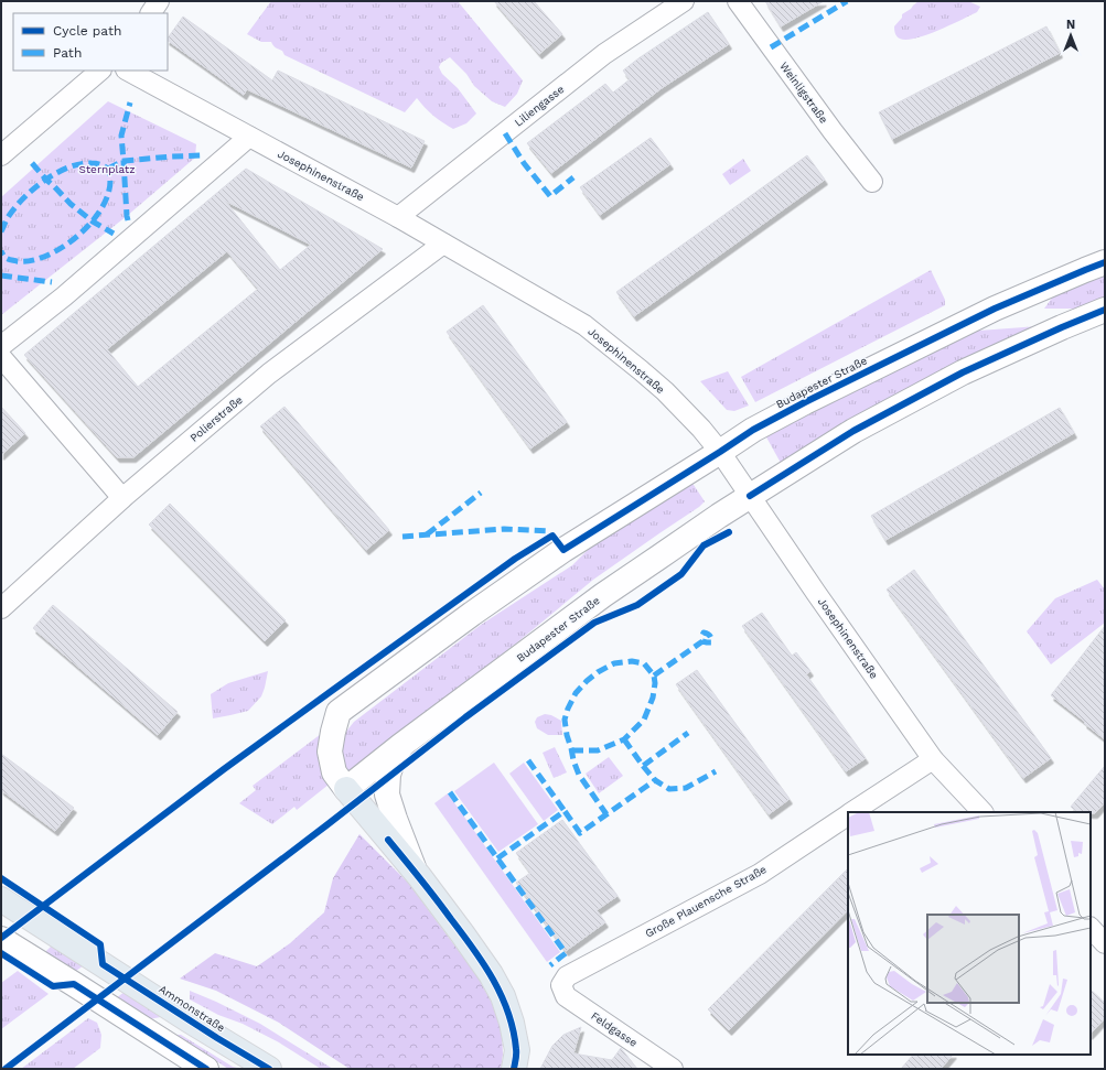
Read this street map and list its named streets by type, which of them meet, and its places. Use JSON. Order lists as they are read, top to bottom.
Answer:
{
  "streets": {
    "main road": ["Budapester Straße", "Ammonstraße"],
    "street": [
      "Weinligstraße",
      "Liliengasse",
      "Josephinenstraße",
      "Polierstraße",
      "Große Plauensche Straße",
      "Feldgasse"
    ]
  },
  "crossings": [
    ["Liliengasse", "Josephinenstraße"],
    ["Josephinenstraße", "Budapester Straße"],
    ["Josephinenstraße", "Polierstraße"],
    ["Josephinenstraße", "Große Plauensche Straße"],
    ["Große Plauensche Straße", "Feldgasse"]
  ],
  "parks": ["Sternplatz"],
  "legend": ["Cycle path", "Path"],
  "north": "top"
}
